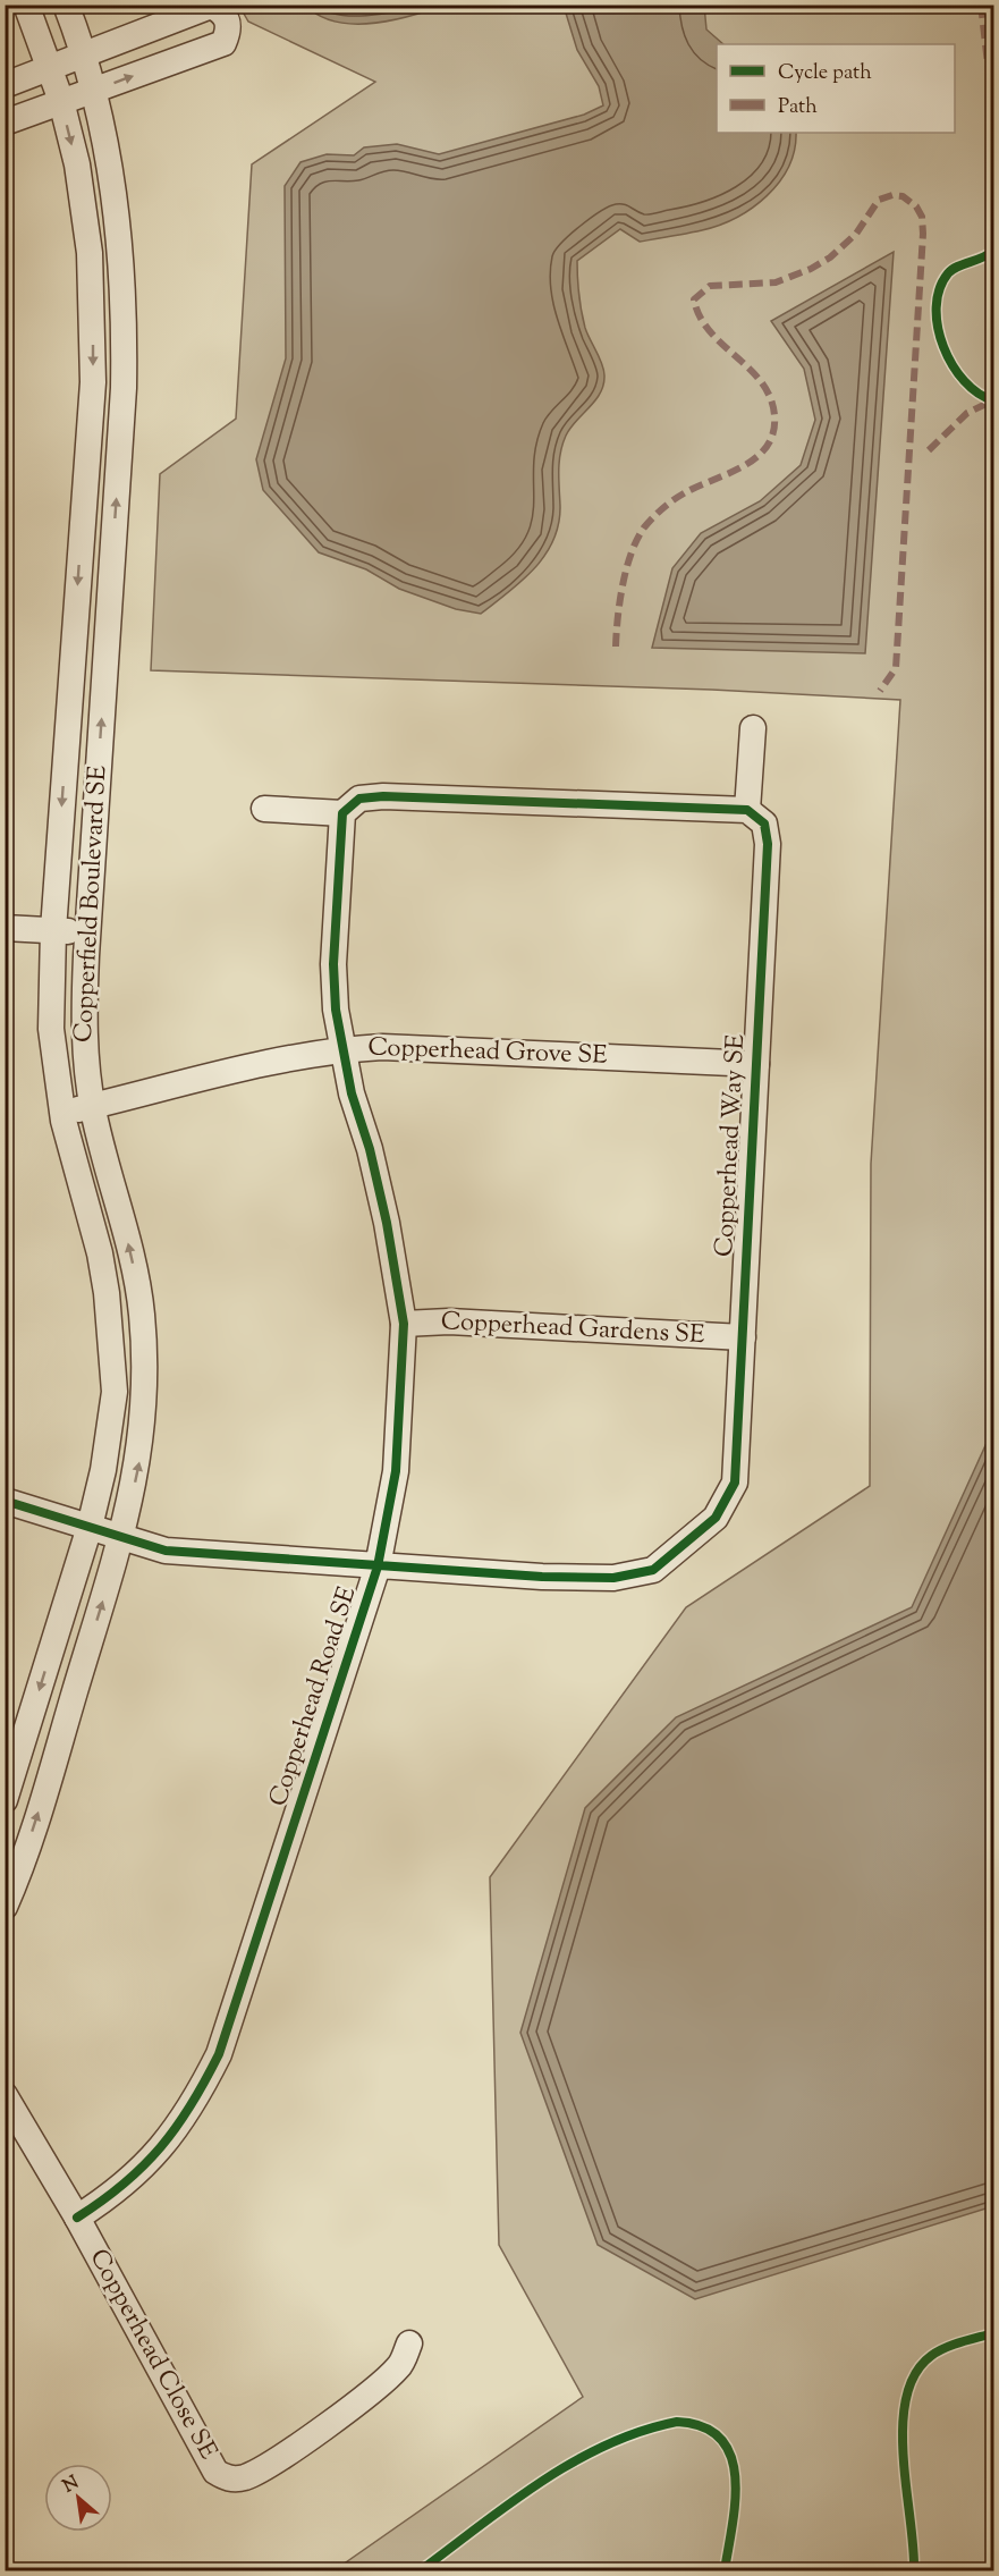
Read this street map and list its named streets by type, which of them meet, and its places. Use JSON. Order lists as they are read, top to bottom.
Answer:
{
  "streets": {
    "street": [
      "Copperfield Boulevard SE",
      "Copperhead Grove SE",
      "Copperhead Way SE",
      "Copperhead Gardens SE",
      "Copperhead Road SE",
      "Copperhead Close SE"
    ]
  },
  "crossings": [
    ["Copperfield Boulevard SE", "Copperhead Grove SE"],
    ["Copperfield Boulevard SE", "Copperhead Way SE"],
    ["Copperhead Grove SE", "Copperhead Way SE"],
    ["Copperhead Grove SE", "Copperhead Road SE"],
    ["Copperhead Way SE", "Copperhead Gardens SE"],
    ["Copperhead Way SE", "Copperhead Road SE"],
    ["Copperhead Gardens SE", "Copperhead Road SE"],
    ["Copperhead Road SE", "Copperhead Close SE"]
  ],
  "legend": ["Cycle path", "Path"],
  "north": "top left"
}
